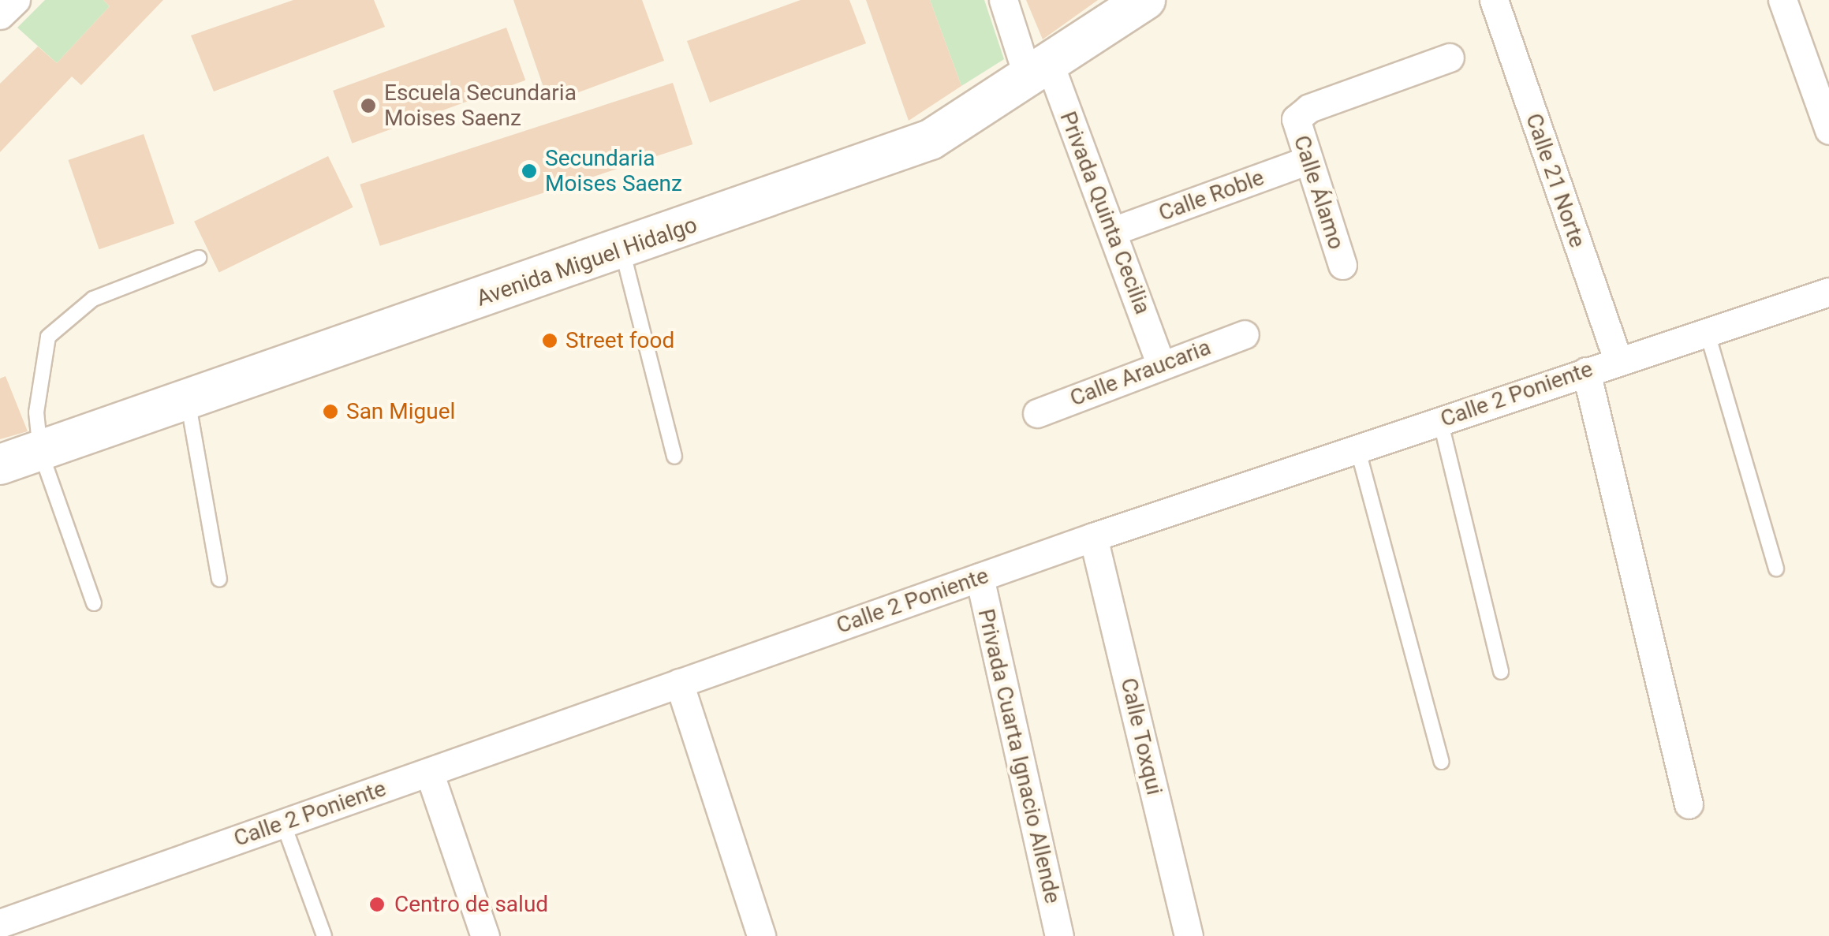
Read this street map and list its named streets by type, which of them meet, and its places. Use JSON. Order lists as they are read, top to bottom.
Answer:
{
  "streets": {
    "street": [
      "Calle 21 Norte",
      "Calle Álamo",
      "Calle Roble",
      "Privada Quinta Cecilia",
      "Avenida Miguel Hidalgo",
      "Calle Araucaria",
      "Calle 2 Poniente",
      "Calle Toxqui",
      "Privada Cuarta Ignacio Allende"
    ]
  },
  "crossings": [
    ["Calle 21 Norte", "Calle 2 Poniente"],
    ["Calle Álamo", "Calle Roble"],
    ["Calle Roble", "Privada Quinta Cecilia"],
    ["Privada Quinta Cecilia", "Avenida Miguel Hidalgo"],
    ["Privada Quinta Cecilia", "Calle Araucaria"],
    ["Calle 2 Poniente", "Calle Toxqui"],
    ["Calle 2 Poniente", "Privada Cuarta Ignacio Allende"]
  ],
  "places": [
    "Escuela Secundaria Moises Saenz",
    "Secundaria Moises Saenz",
    "Street food",
    "San Miguel",
    "Centro de salud"
  ]
}
